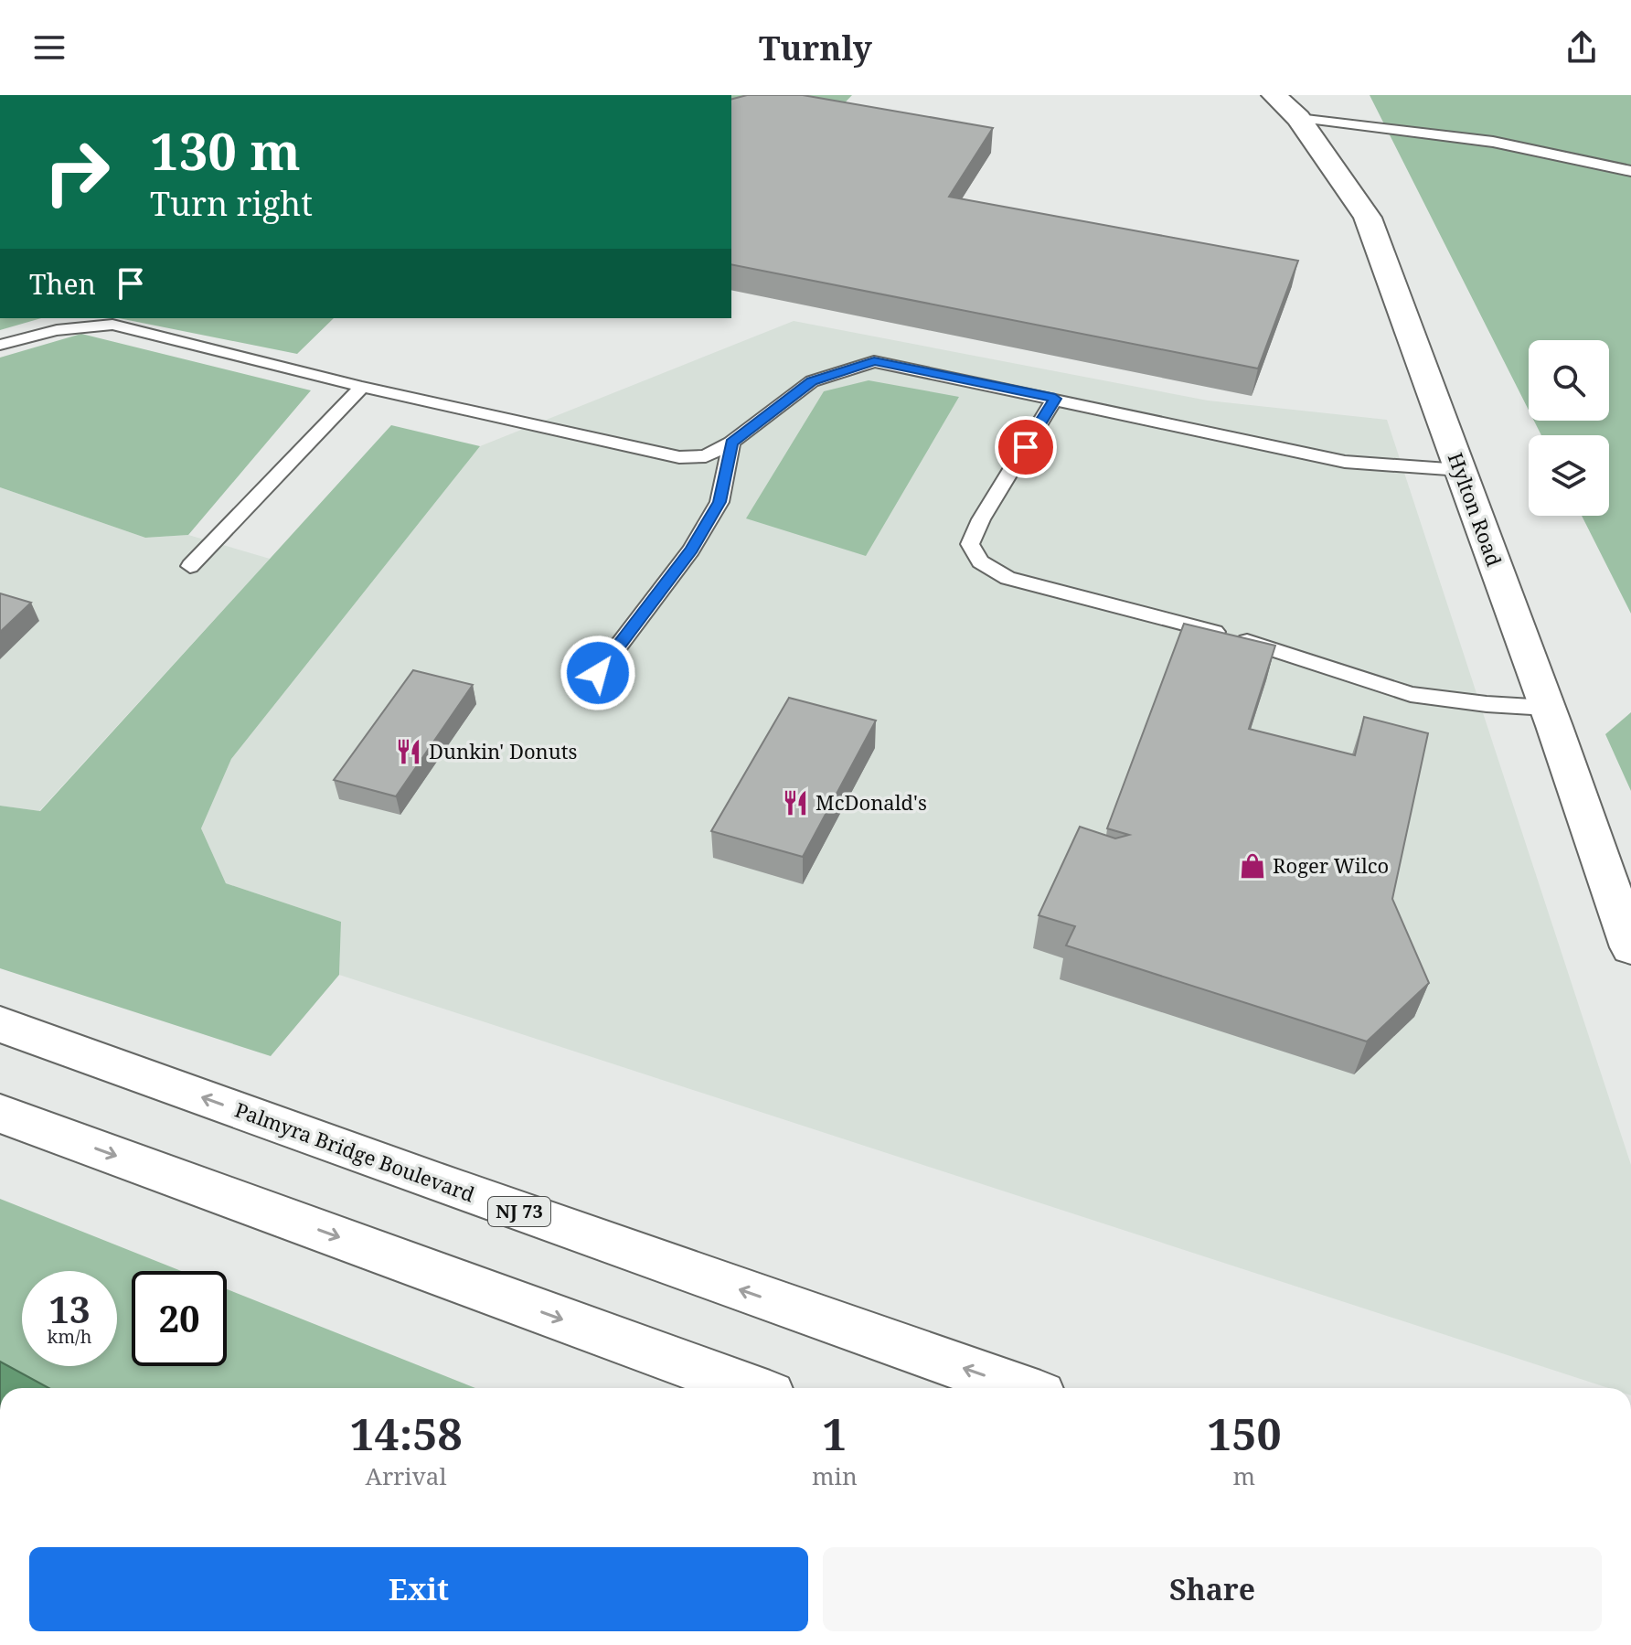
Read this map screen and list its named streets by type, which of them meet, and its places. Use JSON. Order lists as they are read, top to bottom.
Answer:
{
  "streets": {
    "main road": ["Hylton Road", "Palmyra Bridge Boulevard", "NJ 73"]
  },
  "places": {
    "restaurant": ["Dunkin' Donuts", "McDonald's"],
    "shop": ["Roger Wilco"]
  },
  "page": {
    "header": "Turnly",
    "turn": ["130 m", "Turn right"],
    "then": "Then",
    "speed": "13 km/h",
    "limit": "20",
    "eta": [
      "14:58",
      "Arrival",
      "1",
      "min",
      "150",
      "m"
    ],
    "buttons": ["Exit", "Share"]
  }
}
